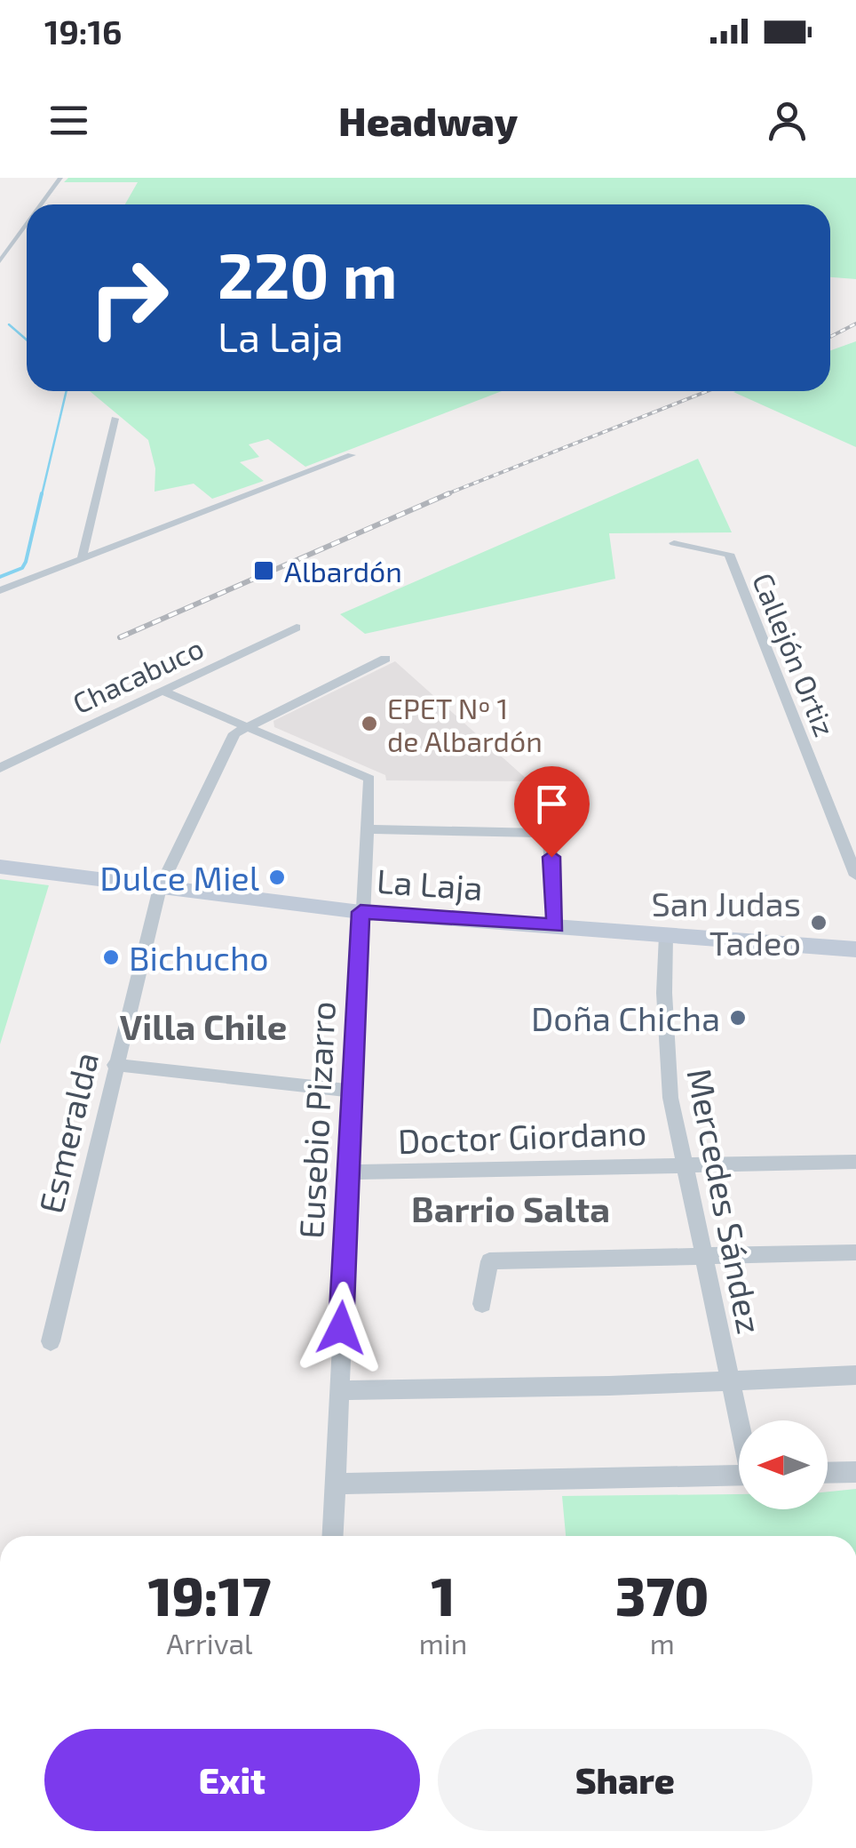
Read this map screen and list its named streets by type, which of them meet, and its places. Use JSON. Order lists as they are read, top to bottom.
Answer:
{
  "streets": {
    "main road": ["La Laja"],
    "street": [
      "Callejón Ortiz",
      "Chacabuco",
      "Eusebio Pizarro",
      "Esmeralda",
      "Doctor Giordano",
      "Mercedes Sández"
    ]
  },
  "crossings": [
    ["La Laja", "Eusebio Pizarro"],
    ["La Laja", "Esmeralda"],
    ["La Laja", "Mercedes Sández"],
    ["Eusebio Pizarro", "Esmeralda"],
    ["Eusebio Pizarro", "Doctor Giordano"],
    ["Doctor Giordano", "Mercedes Sández"]
  ],
  "districts": ["Villa Chile", "Barrio Salta"],
  "places": {
    "transit": ["Albardón"],
    "other": [
      "EPET Nº 1 de Albardón",
      "Dulce Miel",
      "San Judas Tadeo",
      "Bichucho",
      "Doña Chicha"
    ]
  },
  "north": "left",
  "page": {
    "status": "19:16",
    "header": "Headway",
    "turn": ["220 m", "La Laja"],
    "eta": [
      "19:17",
      "Arrival",
      "1",
      "min",
      "370",
      "m"
    ],
    "buttons": ["Exit", "Share"]
  }
}
